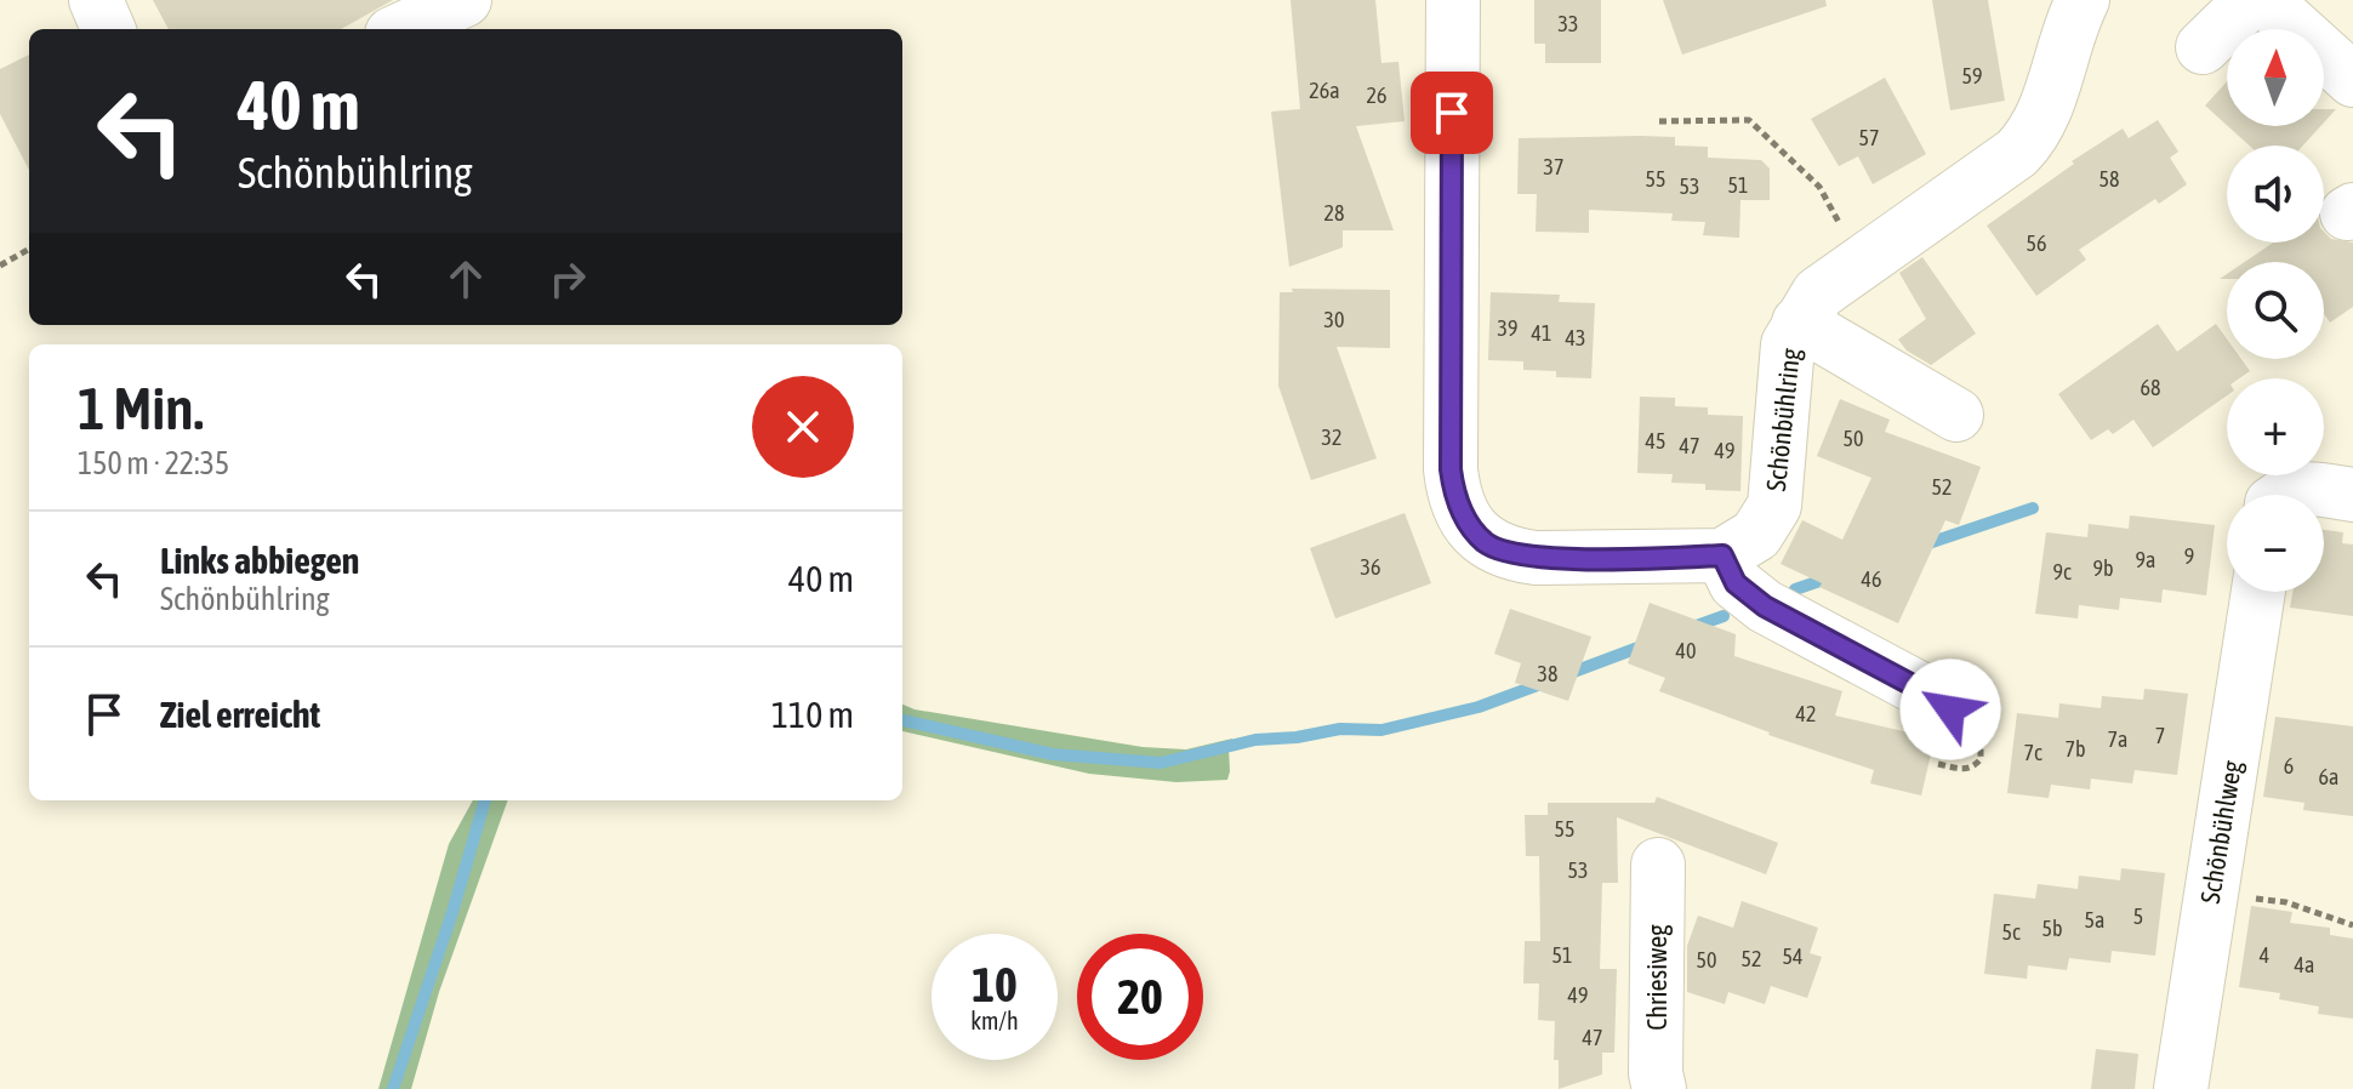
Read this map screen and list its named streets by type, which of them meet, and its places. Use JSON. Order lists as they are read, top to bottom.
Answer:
{
  "streets": {
    "street": ["Schönbühlring", "Schönbühlweg", "Chriesiweg"]
  },
  "house_numbers": [
    "33",
    "59",
    "26a",
    "26",
    "57",
    "37",
    "55",
    "58",
    "51",
    "53",
    "28",
    "56",
    "30",
    "39",
    "41",
    "43",
    "68",
    "32",
    "50",
    "45",
    "47",
    "49",
    "52",
    "9",
    "9a",
    "36",
    "9b",
    "9c",
    "46",
    "40",
    "38",
    "42",
    "7",
    "7a",
    "7b",
    "7c",
    "6",
    "6a",
    "55",
    "53",
    "5",
    "5a",
    "5b",
    "5c",
    "51",
    "4",
    "54",
    "52",
    "50",
    "4a",
    "49",
    "47"
  ],
  "north": "top",
  "page": {
    "map_buttons": ["+", "−"],
    "turn": ["40 m", "Schönbühlring"],
    "heading": ["1 Min.", "150 m · 22:35"],
    "list": [
      {
        "name": "Links abbiegen",
        "note": "Schönbühlring",
        "value": "40 m"
      },
      {
        "name": "Ziel erreicht",
        "value": "110 m"
      }
    ],
    "speed": "10 km/h",
    "limit": "20"
  }
}
